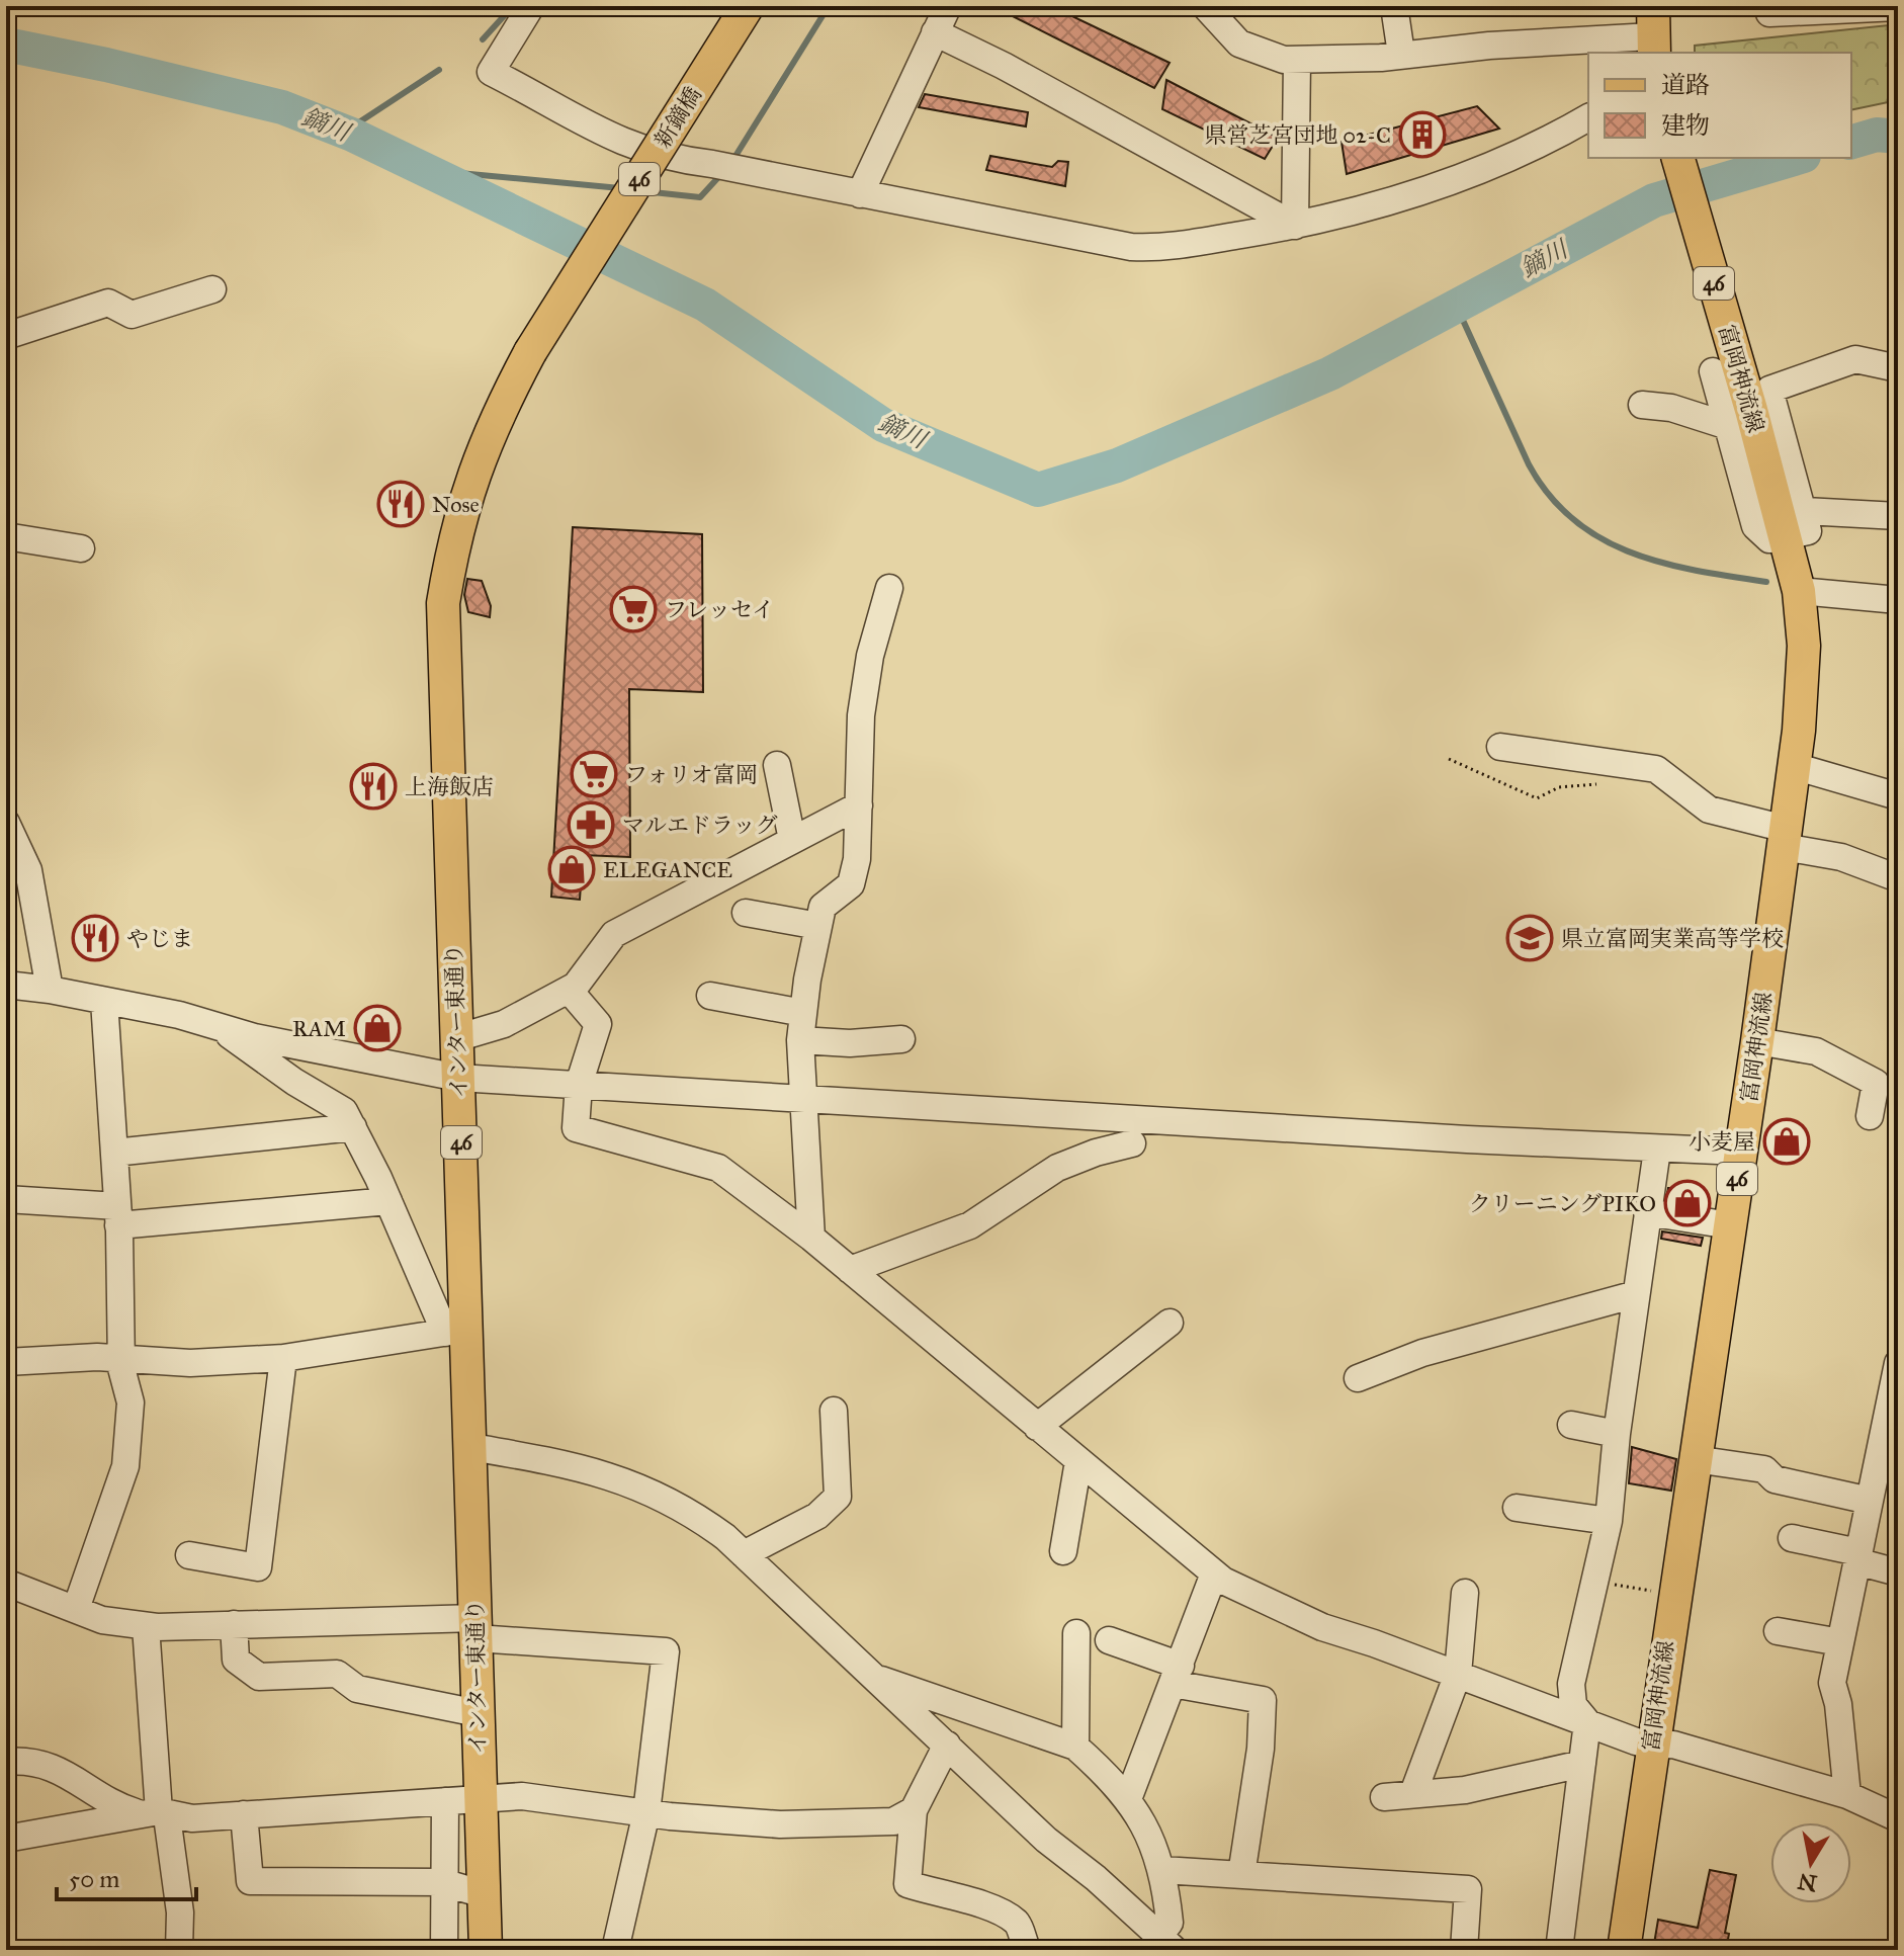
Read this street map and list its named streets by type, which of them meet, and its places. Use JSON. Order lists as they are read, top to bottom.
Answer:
{
  "streets": {
    "main road": [
      "新鏑橋",
      "46",
      "富岡神流線",
      "インター東通り"
    ]
  },
  "crossings": [
    ["新鏑橋", "インター東通り"]
  ],
  "water": ["鏑川"],
  "places": {
    "building": ["県営芝宮団地 02-C"],
    "restaurant": ["Nose", "上海飯店", "やじま"],
    "supermarket": ["フレッセイ", "フォリオ富岡"],
    "pharmacy": ["マルエドラッグ"],
    "shop": [
      "ELEGANCE",
      "RAM",
      "小麦屋",
      "クリーニングPIKO"
    ],
    "school or university": ["県立富岡実業高等学校"]
  },
  "legend": ["道路", "建物"],
  "scale_bar": "50 m",
  "north": "bottom"
}
